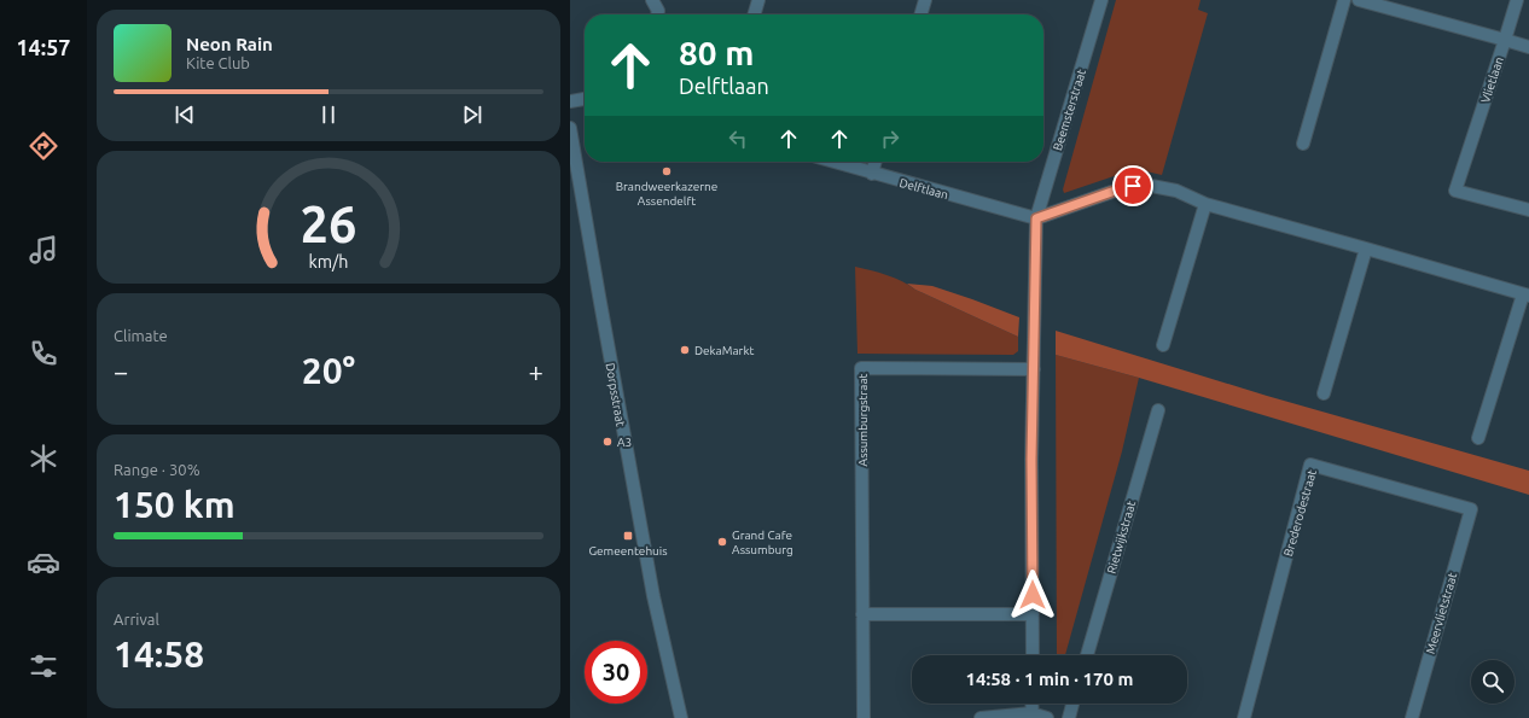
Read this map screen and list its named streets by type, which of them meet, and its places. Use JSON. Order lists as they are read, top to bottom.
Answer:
{
  "streets": {
    "street": [
      "Vlietlaan",
      "Beemsterstraat",
      "Delftlaan",
      "Dorpsstraat",
      "Assumburgstraat",
      "Brederodestraat",
      "Rietwijkstraat",
      "Meervlietstraat"
    ]
  },
  "crossings": [
    ["Beemsterstraat", "Delftlaan"],
    ["Brederodestraat", "Meervlietstraat"]
  ],
  "places": {
    "other": [
      "Brandweerkazerne Assendelft",
      "DekaMarkt",
      "A3",
      "Grand Cafe Assumburg"
    ],
    "transit": ["Gemeentehuis"]
  },
  "page": {
    "tabs": "14:57",
    "turn": ["80 m", "Delftlaan"],
    "song": ["Neon Rain", "Kite Club"],
    "tile": [
      "Climate",
      ["Range · 30%", "150 km"],
      ["Arrival", "14:58"]
    ],
    "heat": ["−", "20°", "+"],
    "limit": "30",
    "trip": "14:58 · 1 min · 170 m",
    "gauge": ["26", "km/h"]
  }
}
